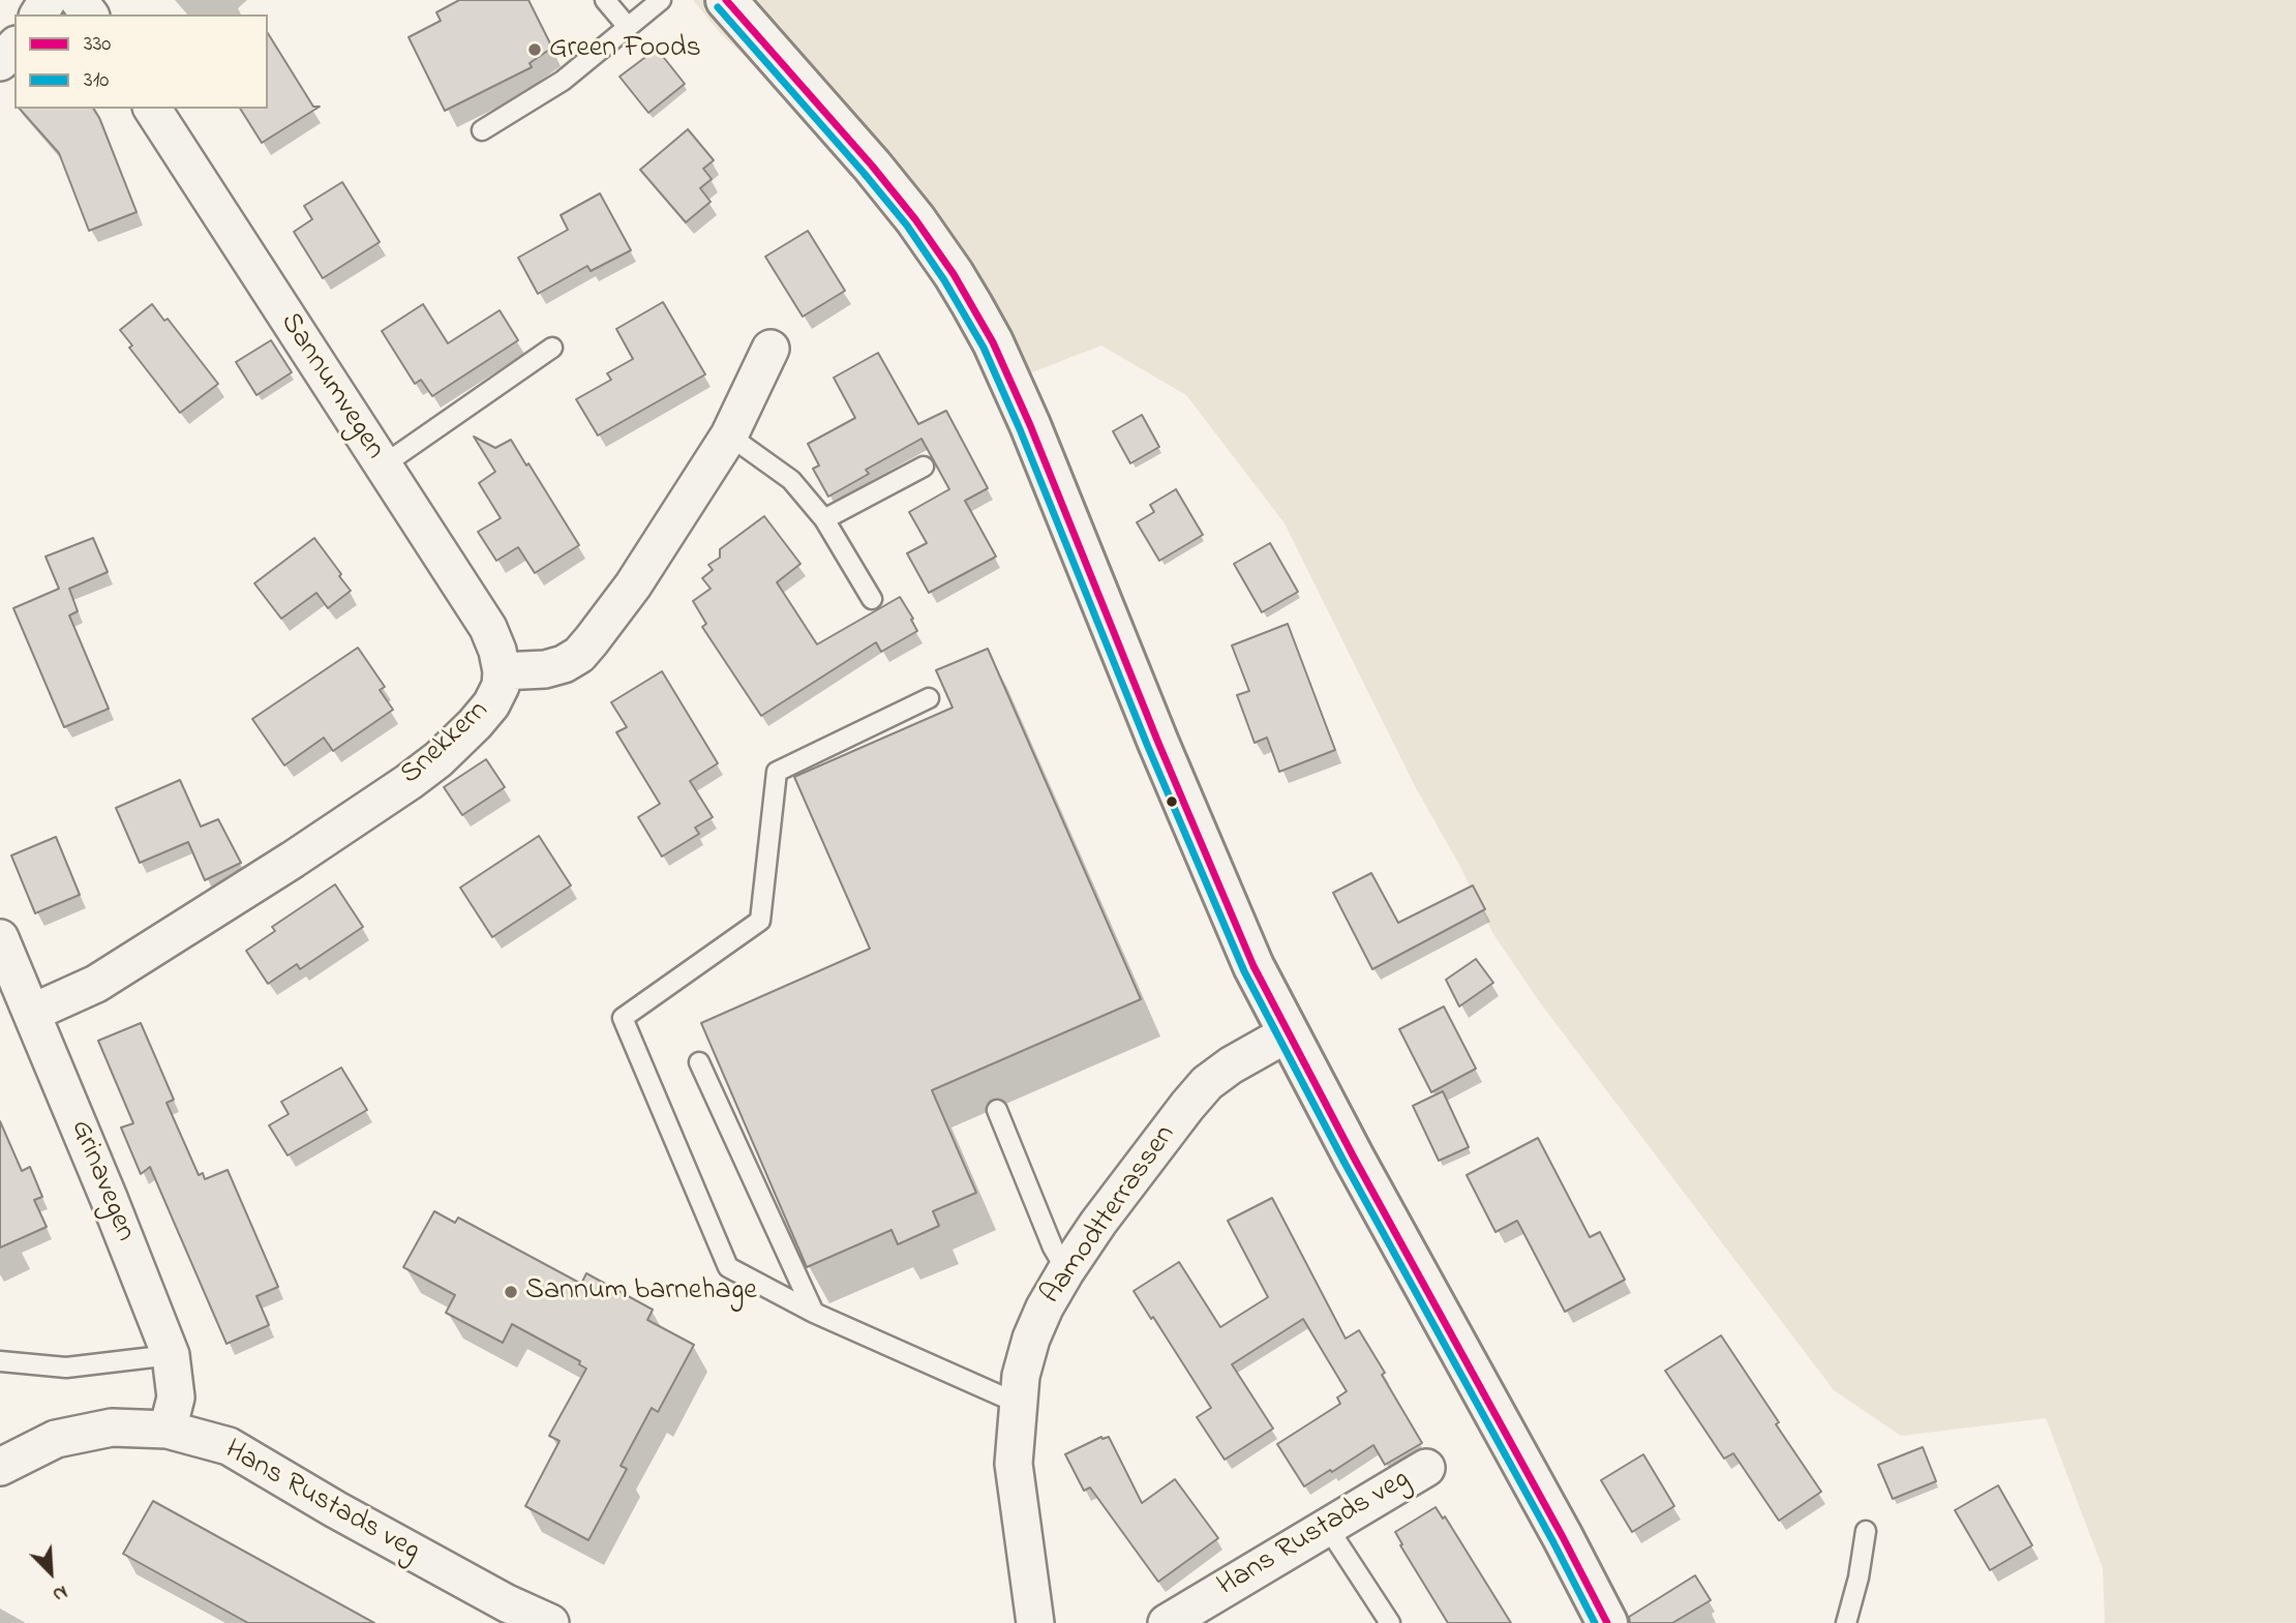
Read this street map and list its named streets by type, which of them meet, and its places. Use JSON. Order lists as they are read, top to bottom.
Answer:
{
  "streets": {
    "street": [
      "Sannumvegen",
      "Snekkern",
      "Grinavegen",
      "Aamodtterrassen",
      "Hans Rustads veg"
    ]
  },
  "crossings": [
    ["Sannumvegen", "Snekkern"],
    ["Snekkern", "Grinavegen"],
    ["Grinavegen", "Hans Rustads veg"]
  ],
  "places": ["Green Foods", "Sannum barnehage"],
  "lines": ["transit line 330", "transit line 310"],
  "legend": ["330", "310"],
  "north": "bottom right"
}
